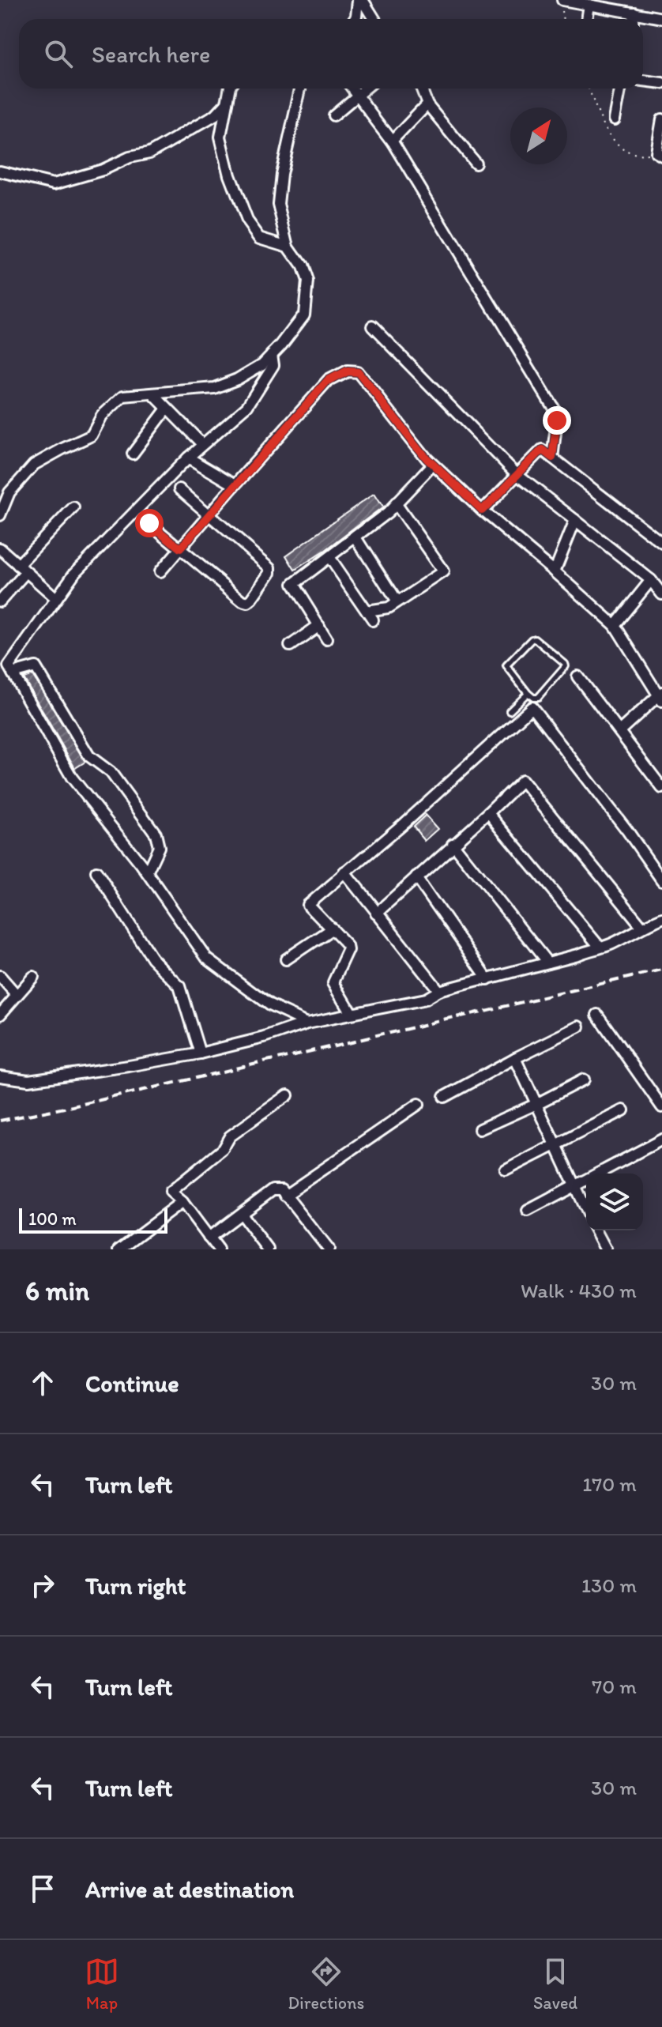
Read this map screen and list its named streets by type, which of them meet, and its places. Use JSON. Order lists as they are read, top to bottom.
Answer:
{
  "scale_bar": "100 m",
  "north": "top right",
  "page": {
    "search": "Search here",
    "scale": "100 m",
    "heading": ["6 min", "Walk · 430 m"],
    "list": [
      ["Continue", "30 m"],
      ["Turn left", "170 m"],
      ["Turn right", "130 m"],
      ["Turn left", "70 m"],
      ["Turn left", "30 m"],
      "Arrive at destination"
    ],
    "nav": ["Map", "Directions", "Saved"]
  }
}
